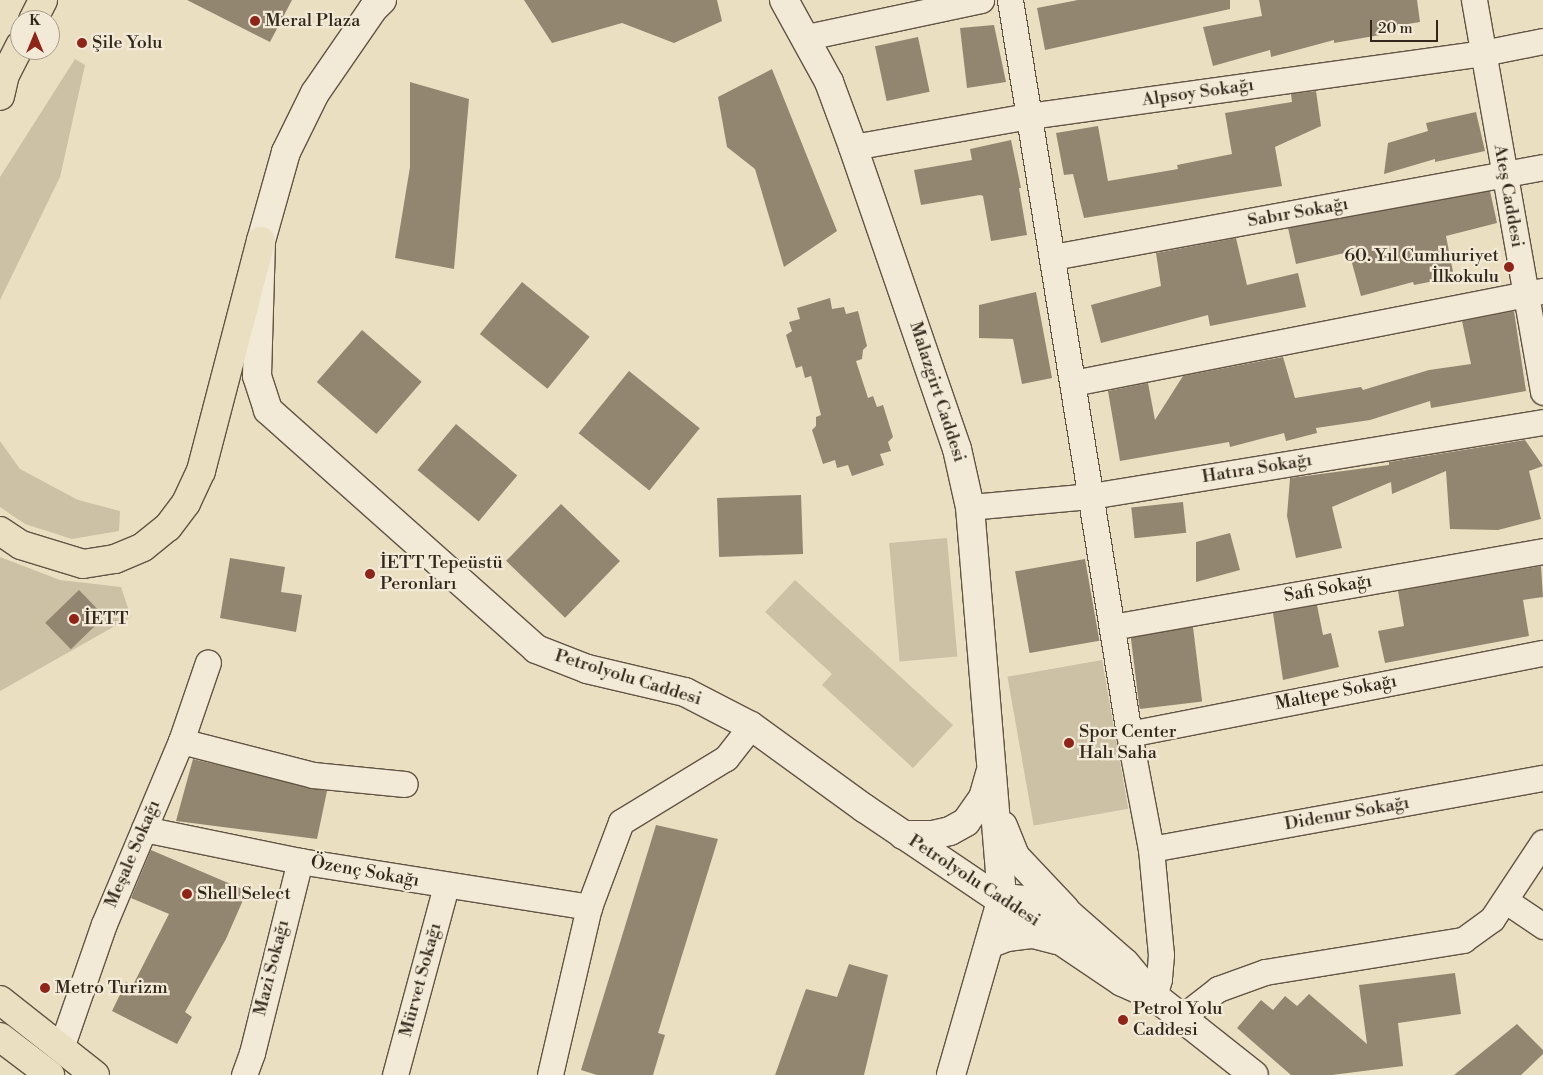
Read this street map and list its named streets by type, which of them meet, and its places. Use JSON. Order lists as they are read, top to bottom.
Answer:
{
  "streets": {
    "main road": ["Malazgirt Caddesi", "Petrolyolu Caddesi"],
    "street": [
      "Alpsoy Sokağı",
      "Ateş Caddesi",
      "Sabır Sokağı",
      "Hatıra Sokağı",
      "Safi Sokağı",
      "Maltepe Sokağı",
      "Didenur Sokağı",
      "Meşale Sokağı",
      "Özenç Sokağı",
      "Mazi Sokağı",
      "Mürvet Sokağı"
    ]
  },
  "crossings": [
    ["Alpsoy Sokağı", "Ateş Caddesi"],
    ["Alpsoy Sokağı", "Malazgirt Caddesi"],
    ["Ateş Caddesi", "Sabır Sokağı"],
    ["Malazgirt Caddesi", "Hatıra Sokağı"],
    ["Malazgirt Caddesi", "Petrolyolu Caddesi"],
    ["Meşale Sokağı", "Özenç Sokağı"],
    ["Özenç Sokağı", "Mazi Sokağı"],
    ["Özenç Sokağı", "Mürvet Sokağı"]
  ],
  "places": [
    "Meral Plaza",
    "Şile Yolu",
    "60. Yıl Cumhuriyet İlkokulu",
    "İETT Tepeüstü Peronları",
    "İETT",
    "Spor Center Halı Saha",
    "Shell Select",
    "Metro Turizm",
    "Petrol Yolu Caddesi"
  ],
  "scale_bar": "20 m",
  "north": "top"
}
